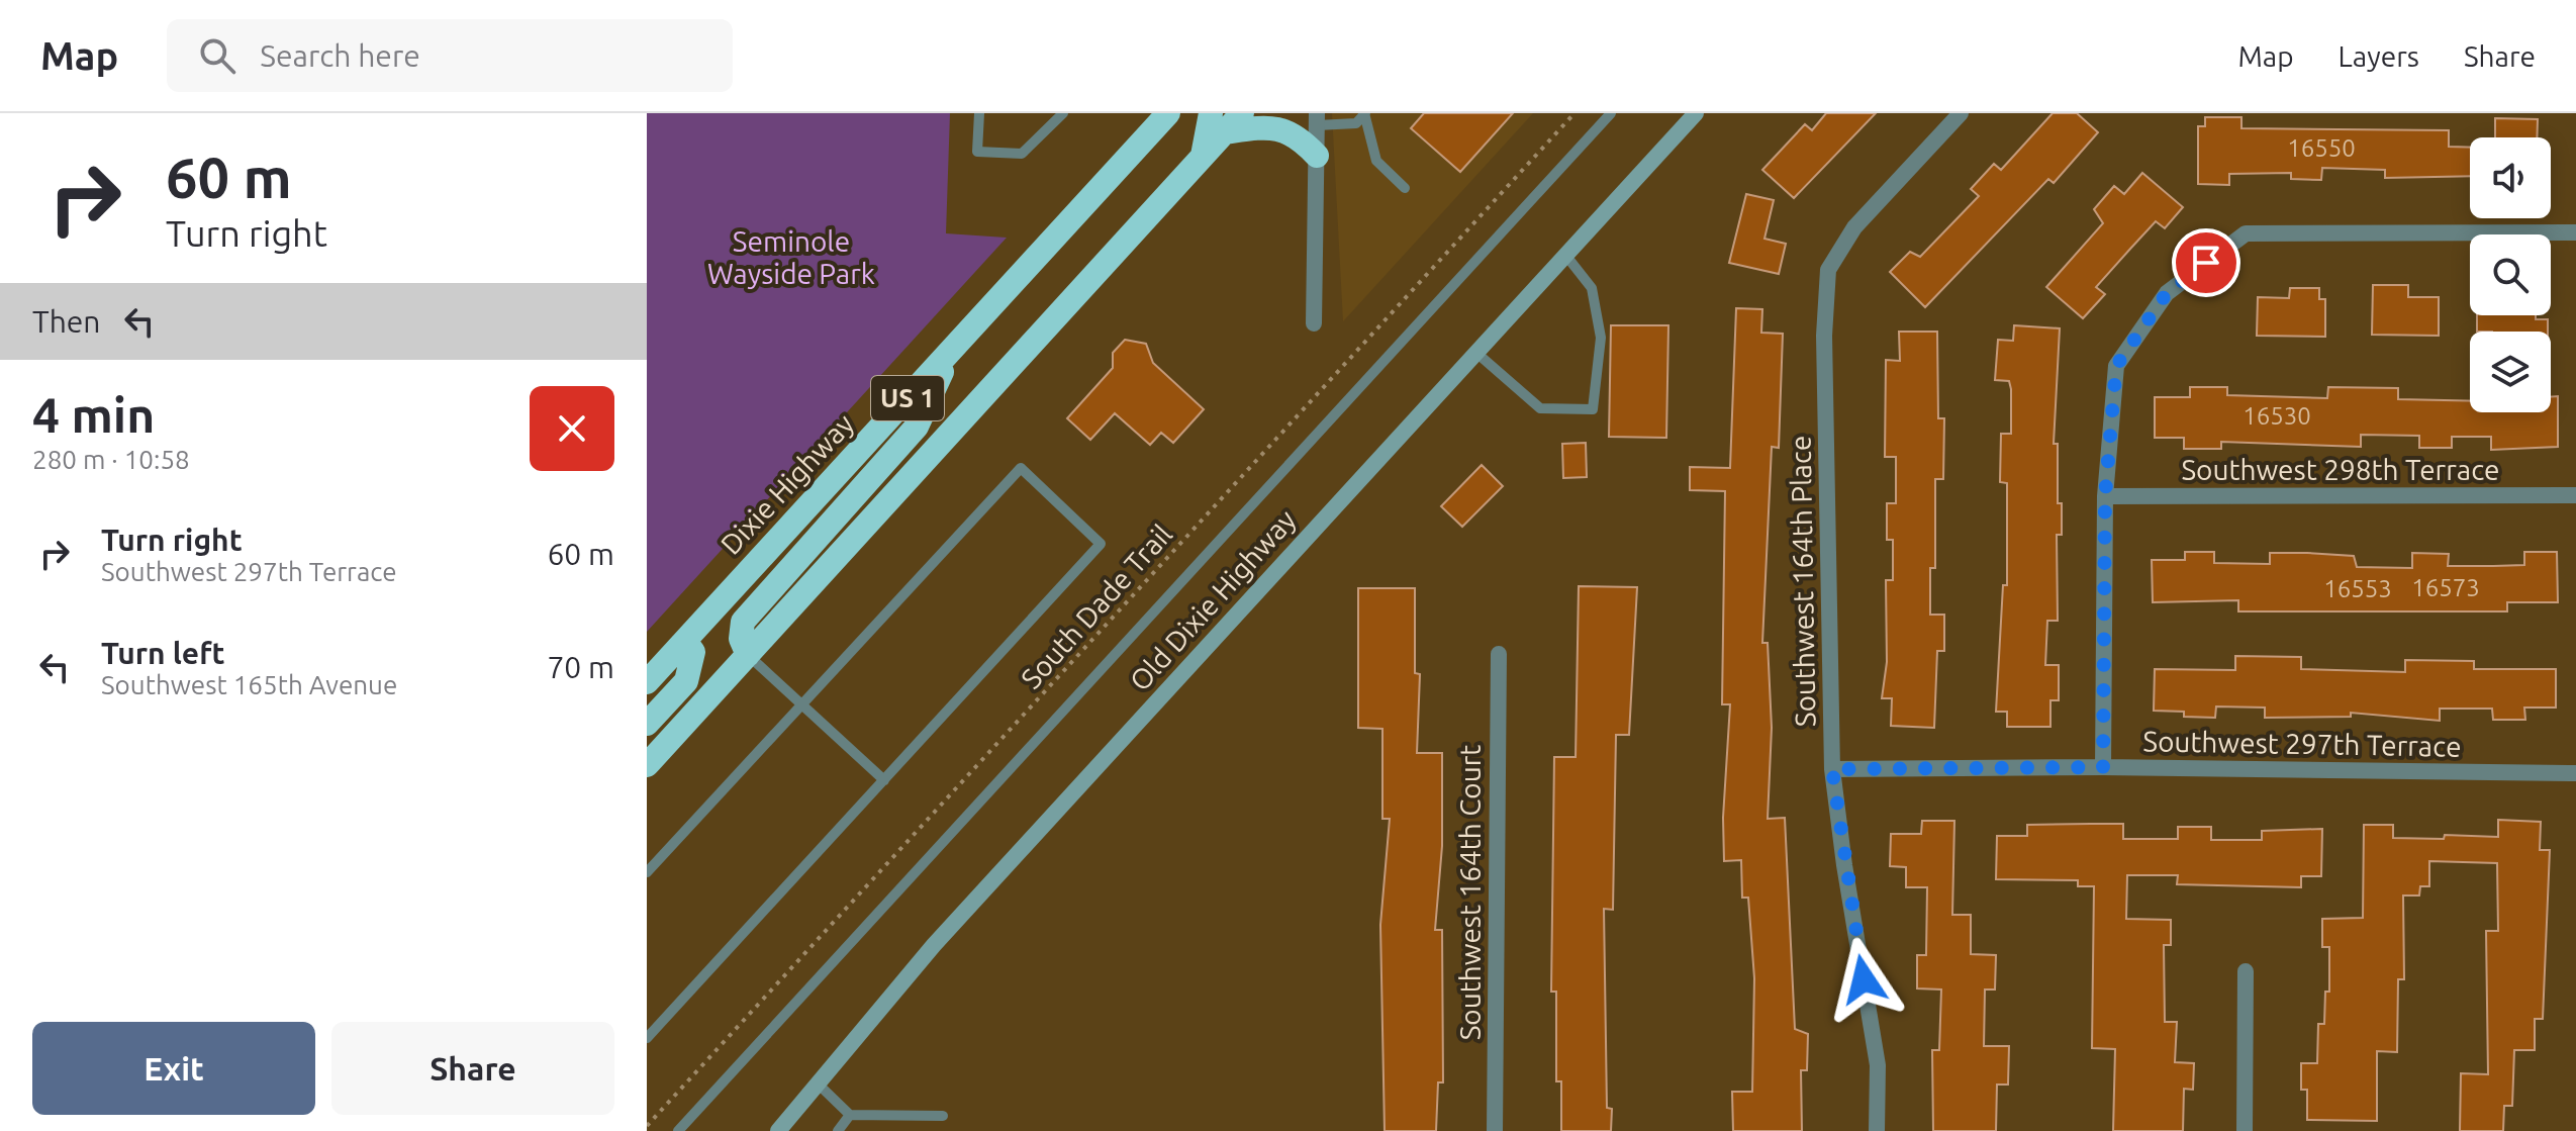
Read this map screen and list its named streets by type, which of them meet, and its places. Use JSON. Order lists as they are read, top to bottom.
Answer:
{
  "streets": {
    "highway": ["US 1", "Dixie Highway"],
    "street": [
      "Southwest 298th Terrace",
      "Southwest 164th Place",
      "Old Dixie Highway",
      "Southwest 297th Terrace",
      "Southwest 164th Court"
    ],
    "path": ["South Dade Trail"]
  },
  "crossings": [
    ["Southwest 164th Place", "Southwest 297th Terrace"]
  ],
  "parks": ["Seminole Wayside Park"],
  "house_numbers": [
    "16550",
    "16530",
    "16573",
    "16553"
  ],
  "page": {
    "header": "Map",
    "search": "Search here",
    "nav": ["Map", "Layers", "Share"],
    "turn": ["60 m", "Turn right"],
    "then": "Then",
    "heading": ["4 min", "280 m · 10:58"],
    "list": [
      {
        "name": "Turn right",
        "note": "Southwest 297th Terrace",
        "value": "60 m"
      },
      {
        "name": "Turn left",
        "note": "Southwest 165th Avenue",
        "value": "70 m"
      }
    ],
    "buttons": ["Exit", "Share"]
  }
}
